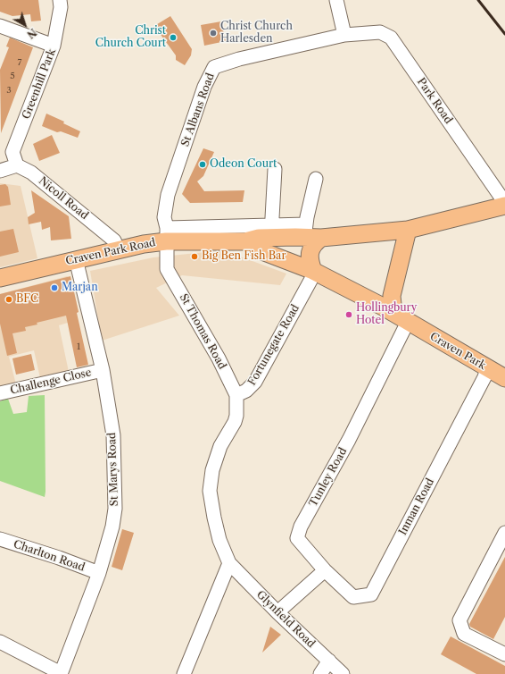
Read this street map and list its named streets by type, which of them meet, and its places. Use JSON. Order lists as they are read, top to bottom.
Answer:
{
  "streets": {
    "main road": ["Craven Park Road", "Craven Park"],
    "street": [
      "Greenhill Park",
      "Park Road",
      "St Albans Road",
      "Nicoll Road",
      "St Thomas Road",
      "Fortunegate Road",
      "Challenge Close",
      "St Marys Road",
      "Tunley Road",
      "Inman Road",
      "Charlton Road",
      "Glynfield Road"
    ]
  },
  "crossings": [
    ["Greenhill Park", "Nicoll Road"],
    ["Park Road", "St Albans Road"],
    ["St Albans Road", "Craven Park Road"],
    ["St Albans Road", "St Thomas Road"],
    ["Nicoll Road", "Craven Park Road"],
    ["Craven Park Road", "St Marys Road"],
    ["St Thomas Road", "Fortunegate Road"],
    ["Fortunegate Road", "Craven Park"],
    ["Craven Park", "Tunley Road"],
    ["Craven Park", "Inman Road"],
    ["Challenge Close", "St Marys Road"],
    ["St Marys Road", "Charlton Road"],
    ["Tunley Road", "Inman Road"]
  ],
  "places": [
    "Christ Church Harlesden",
    "Christ Church Court",
    "Odeon Court",
    "Big Ben Fish Bar",
    "Marjan",
    "BFC",
    "Hollingbury Hotel"
  ],
  "house_numbers": [
    "7",
    "5",
    "3",
    "1"
  ],
  "north": "bottom right"
}
